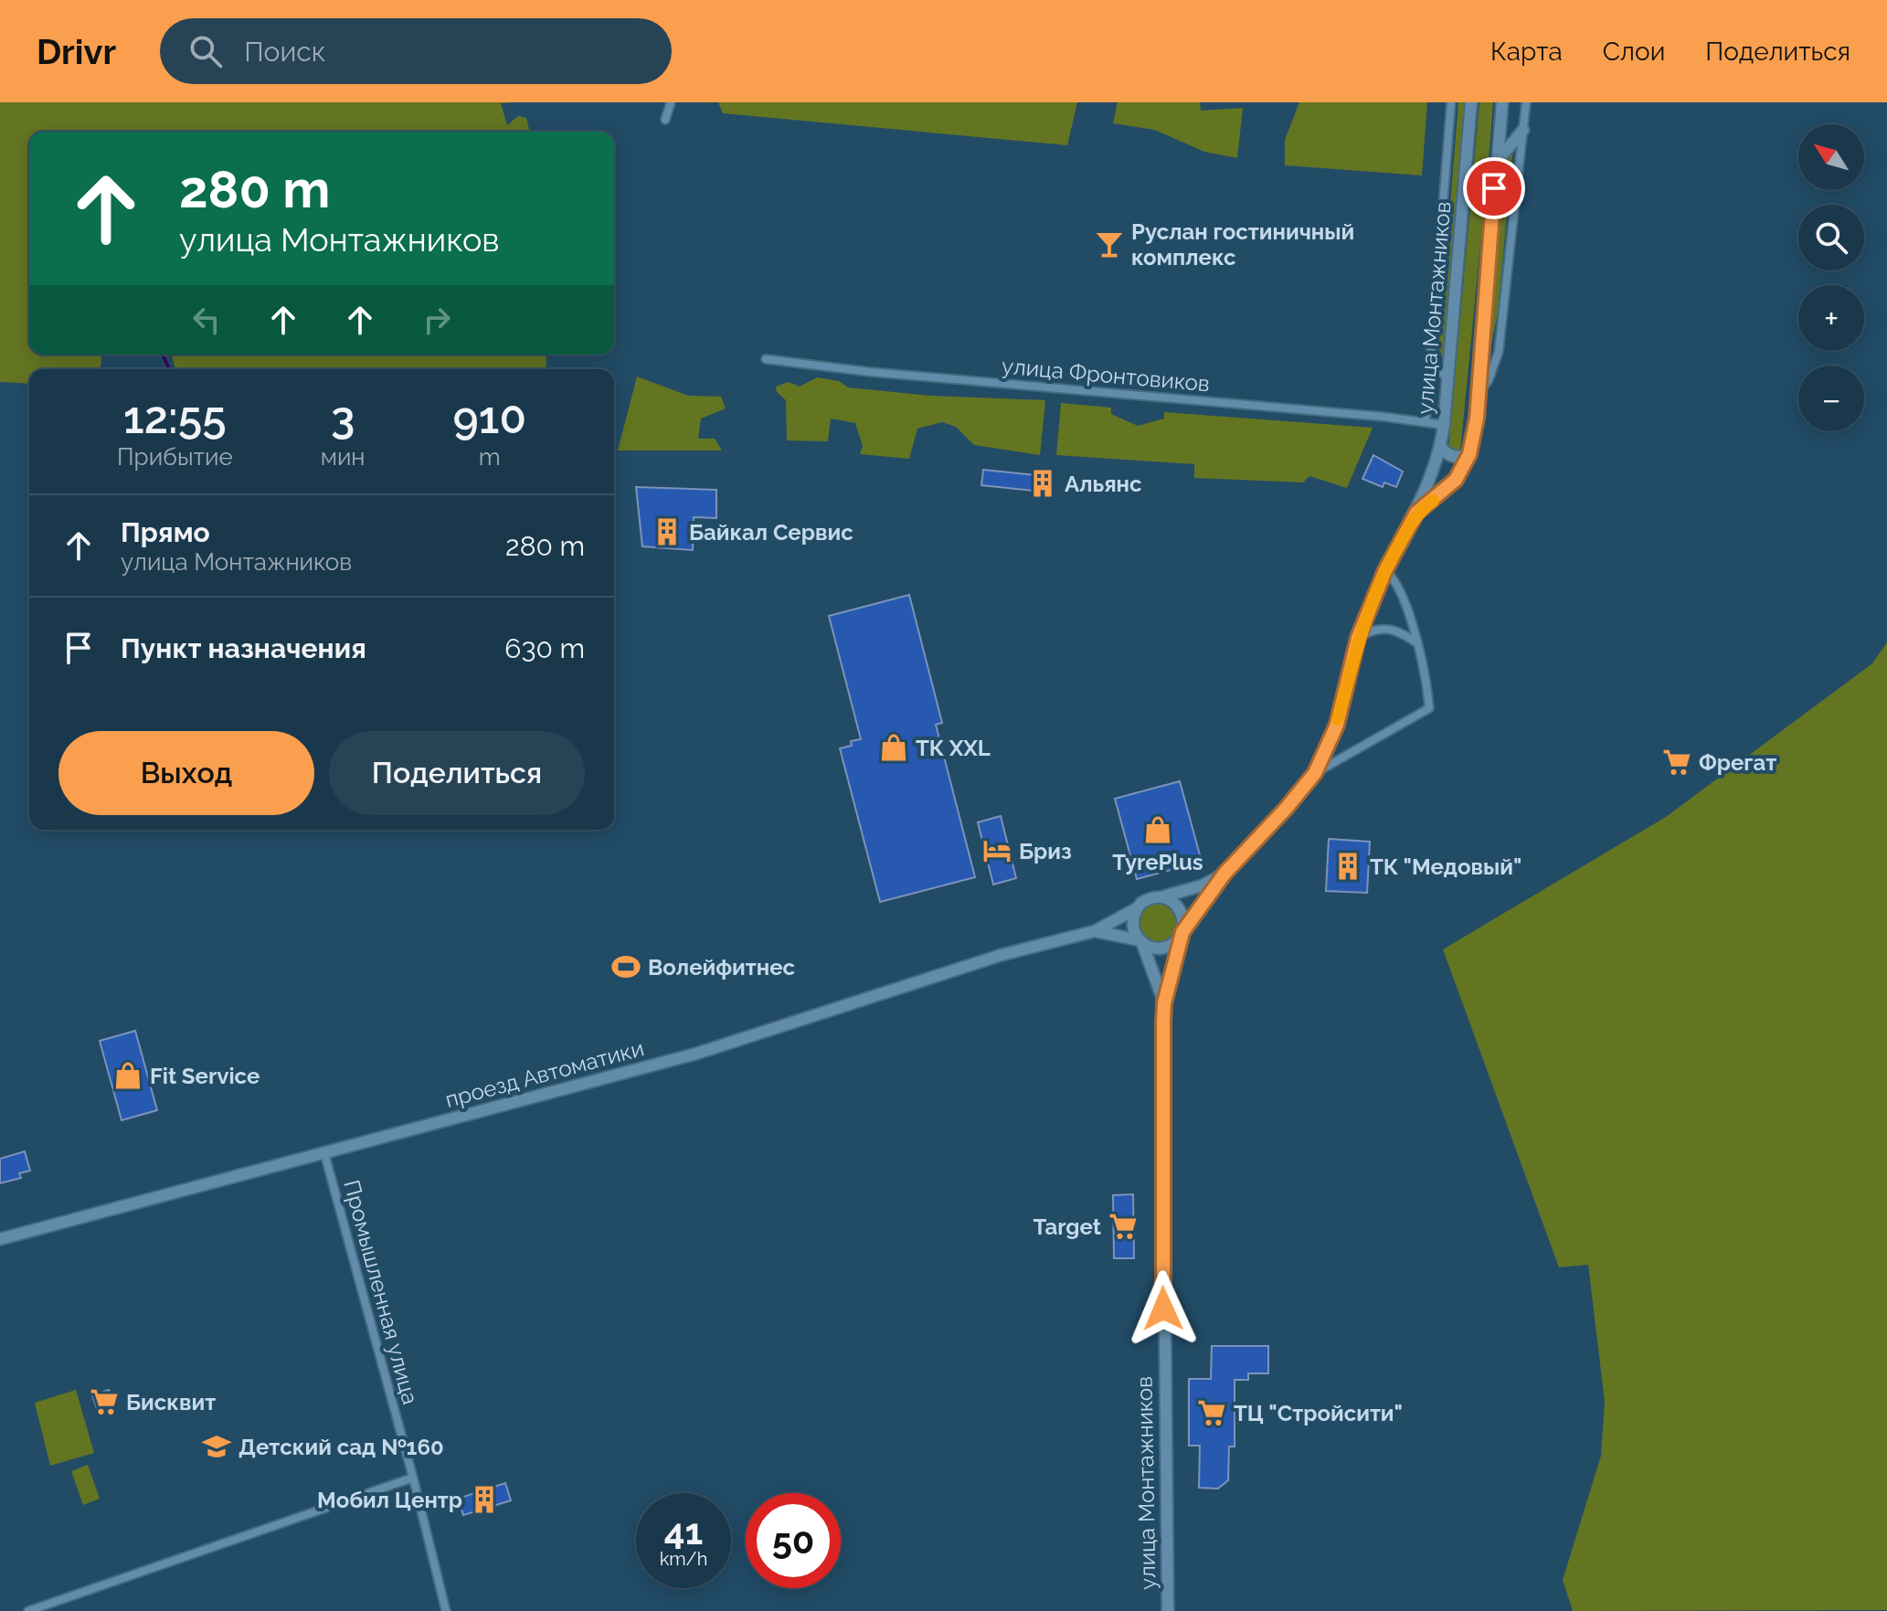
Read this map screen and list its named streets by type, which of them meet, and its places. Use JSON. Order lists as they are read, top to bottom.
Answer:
{
  "streets": {
    "main road": ["улица Монтажников", "проезд Автоматики"],
    "street": ["улица Фронтовиков", "Промышленная улица"]
  },
  "crossings": [
    ["улица Монтажников", "улица Фронтовиков"],
    ["улица Монтажников", "проезд Автоматики"],
    ["проезд Автоматики", "Промышленная улица"]
  ],
  "places": {
    "bar": ["Руслан гостиничный комплекс"],
    "building": [
      "Альянс",
      "Байкал Сервис",
      "ТК \"Медовый\"",
      "Мобил Центр"
    ],
    "shop": ["ТК XXL", "TyrePlus", "Fit Service"],
    "supermarket": [
      "Фрегат",
      "Target",
      "Бисквит",
      "ТЦ \"Стройсити\""
    ],
    "hotel": ["Бриз"],
    "sports": ["Волейфитнес"],
    "school or university": ["Детский сад №160"]
  },
  "north": "top left",
  "page": {
    "header": "Drivr",
    "search": "Поиск",
    "nav": ["Карта", "Слои", "Поделиться"],
    "map_buttons": ["+", "−"],
    "turn": ["280 m", "улица Монтажников"],
    "eta": [
      "12:55",
      "Прибытие",
      "3",
      "мин",
      "910",
      "m"
    ],
    "list": [
      {
        "name": "Прямо",
        "note": "улица Монтажников",
        "value": "280 m"
      },
      {
        "name": "Пункт назначения",
        "value": "630 m"
      }
    ],
    "buttons": ["Выход", "Поделиться"],
    "speed": "41 km/h",
    "limit": "50"
  }
}
